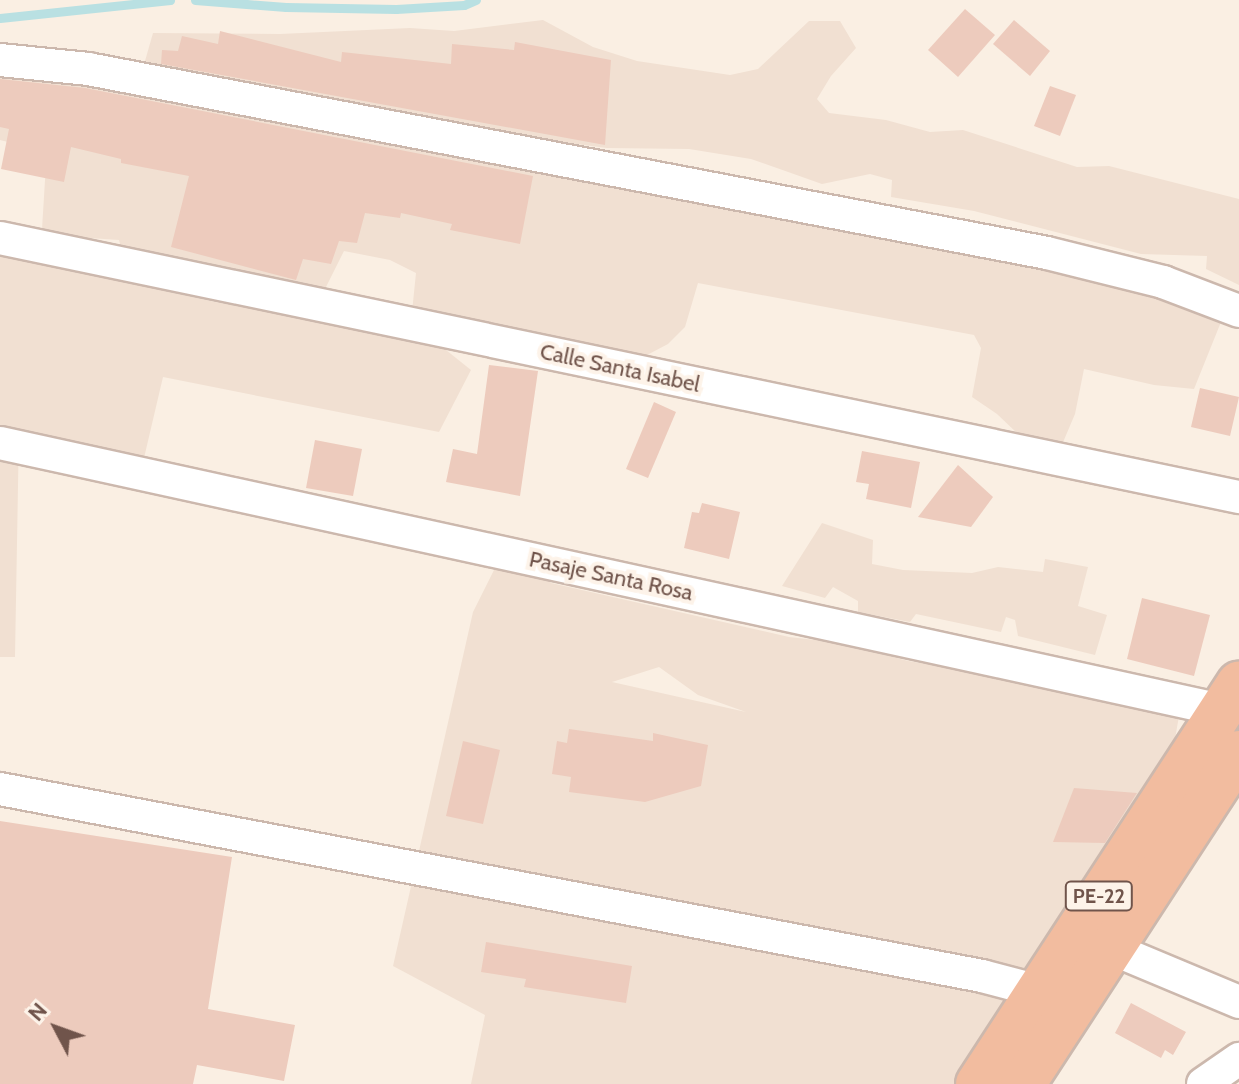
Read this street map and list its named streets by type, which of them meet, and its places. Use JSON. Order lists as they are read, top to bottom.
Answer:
{
  "streets": {
    "highway": ["PE-22"],
    "street": ["Calle Santa Isabel", "Pasaje Santa Rosa"]
  },
  "crossings": [
    ["Pasaje Santa Rosa", "PE-22"]
  ],
  "north": "top left"
}
